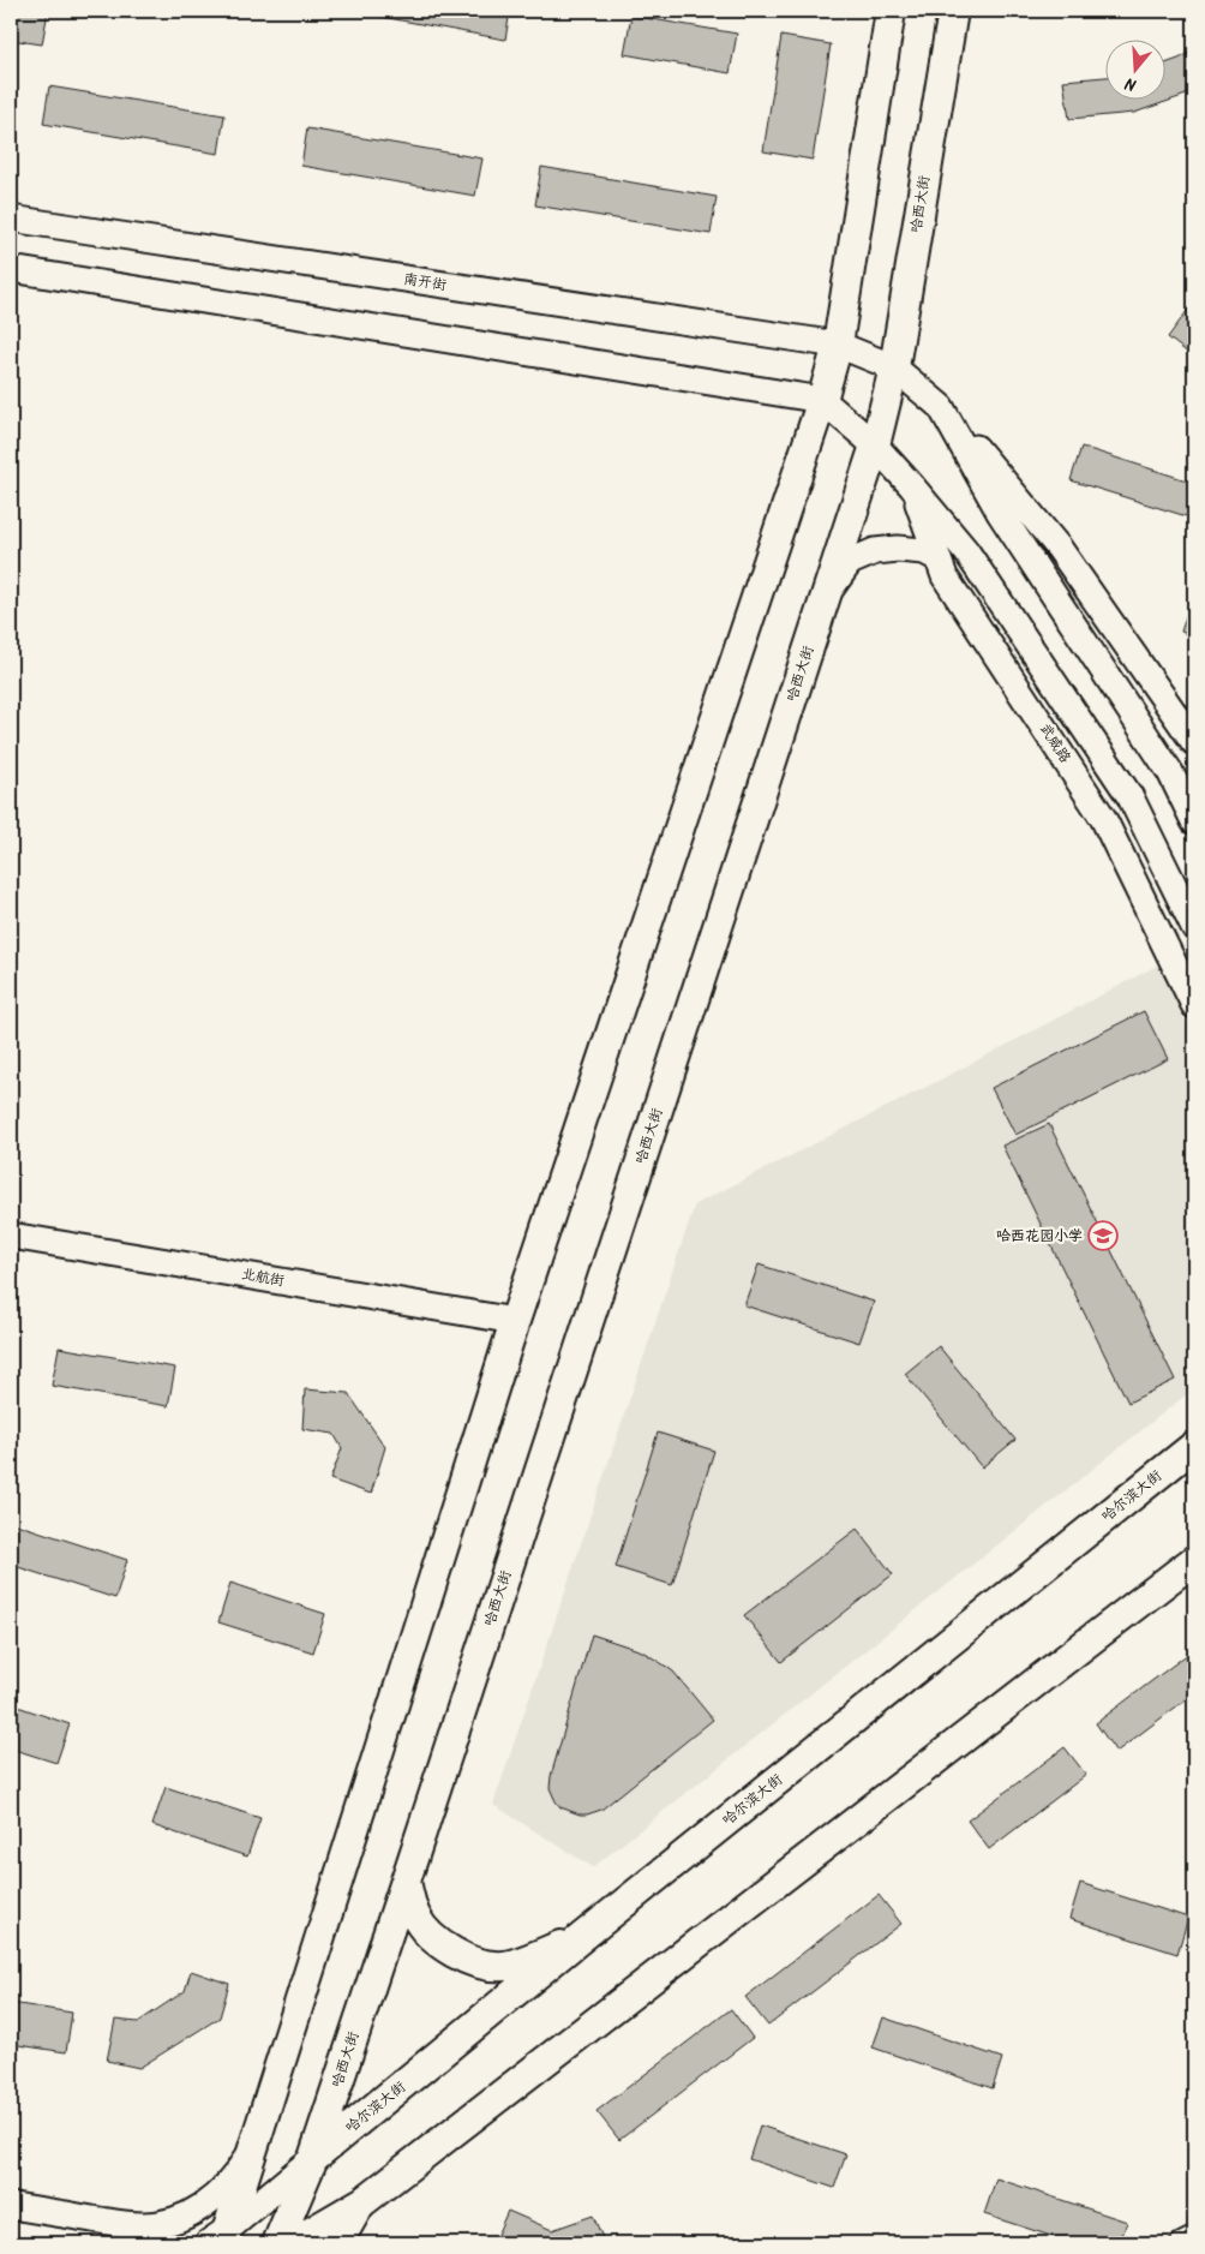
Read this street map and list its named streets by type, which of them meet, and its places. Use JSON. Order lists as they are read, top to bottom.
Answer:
{
  "streets": {
    "main road": [
      "哈西大街",
      "南开街",
      "武威路",
      "北航街",
      "哈尔滨大街"
    ]
  },
  "crossings": [
    ["哈西大街", "武威路"],
    ["哈西大街", "哈尔滨大街"]
  ],
  "places": {
    "school or university": ["哈西花园小学"]
  },
  "north": "bottom"
}
